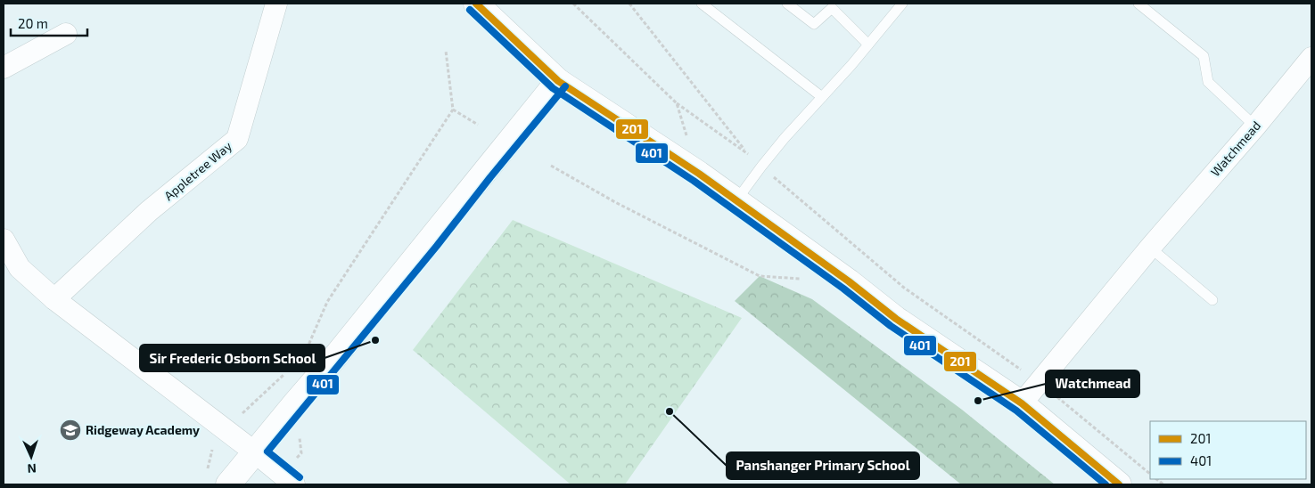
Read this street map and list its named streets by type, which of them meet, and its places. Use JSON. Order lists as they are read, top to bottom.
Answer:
{
  "streets": {
    "street": ["Watchmead", "Appletree Way"]
  },
  "places": {
    "other": ["Sir Frederic Osborn School", "Watchmead", "Panshanger Primary School"],
    "school or university": ["Ridgeway Academy"]
  },
  "lines": ["transit line 201", "transit line 401"],
  "legend": ["201", "401"],
  "scale_bar": "20 m",
  "north": "bottom"
}
